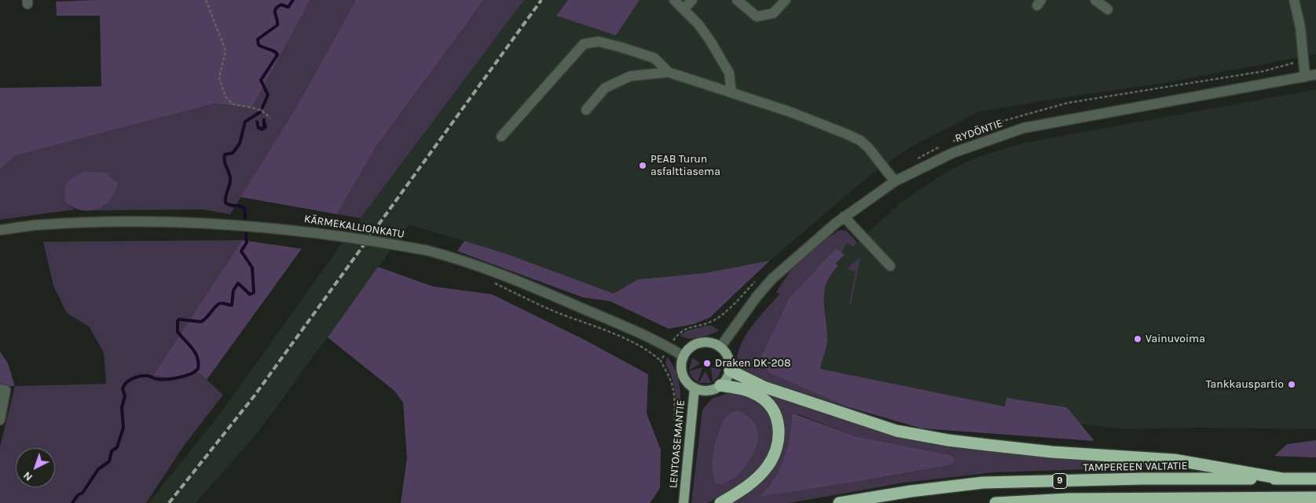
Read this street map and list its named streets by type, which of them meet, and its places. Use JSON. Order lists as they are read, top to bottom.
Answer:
{
  "streets": {
    "highway": ["TAMPEREEN VALTATIE", "9"],
    "main road": ["LENTOASEMANTIE"],
    "street": ["RYDÖNTIE", "KÄRMEKALLIONKATU"]
  },
  "crossings": [
    ["RYDÖNTIE", "KÄRMEKALLIONKATU"],
    ["RYDÖNTIE", "LENTOASEMANTIE"],
    ["KÄRMEKALLIONKATU", "LENTOASEMANTIE"]
  ],
  "places": [
    "PEAB Turun asfalttiasema",
    "Vainuvoima",
    "Draken DK-208",
    "Tankkauspartio"
  ],
  "north": "bottom left"
}
